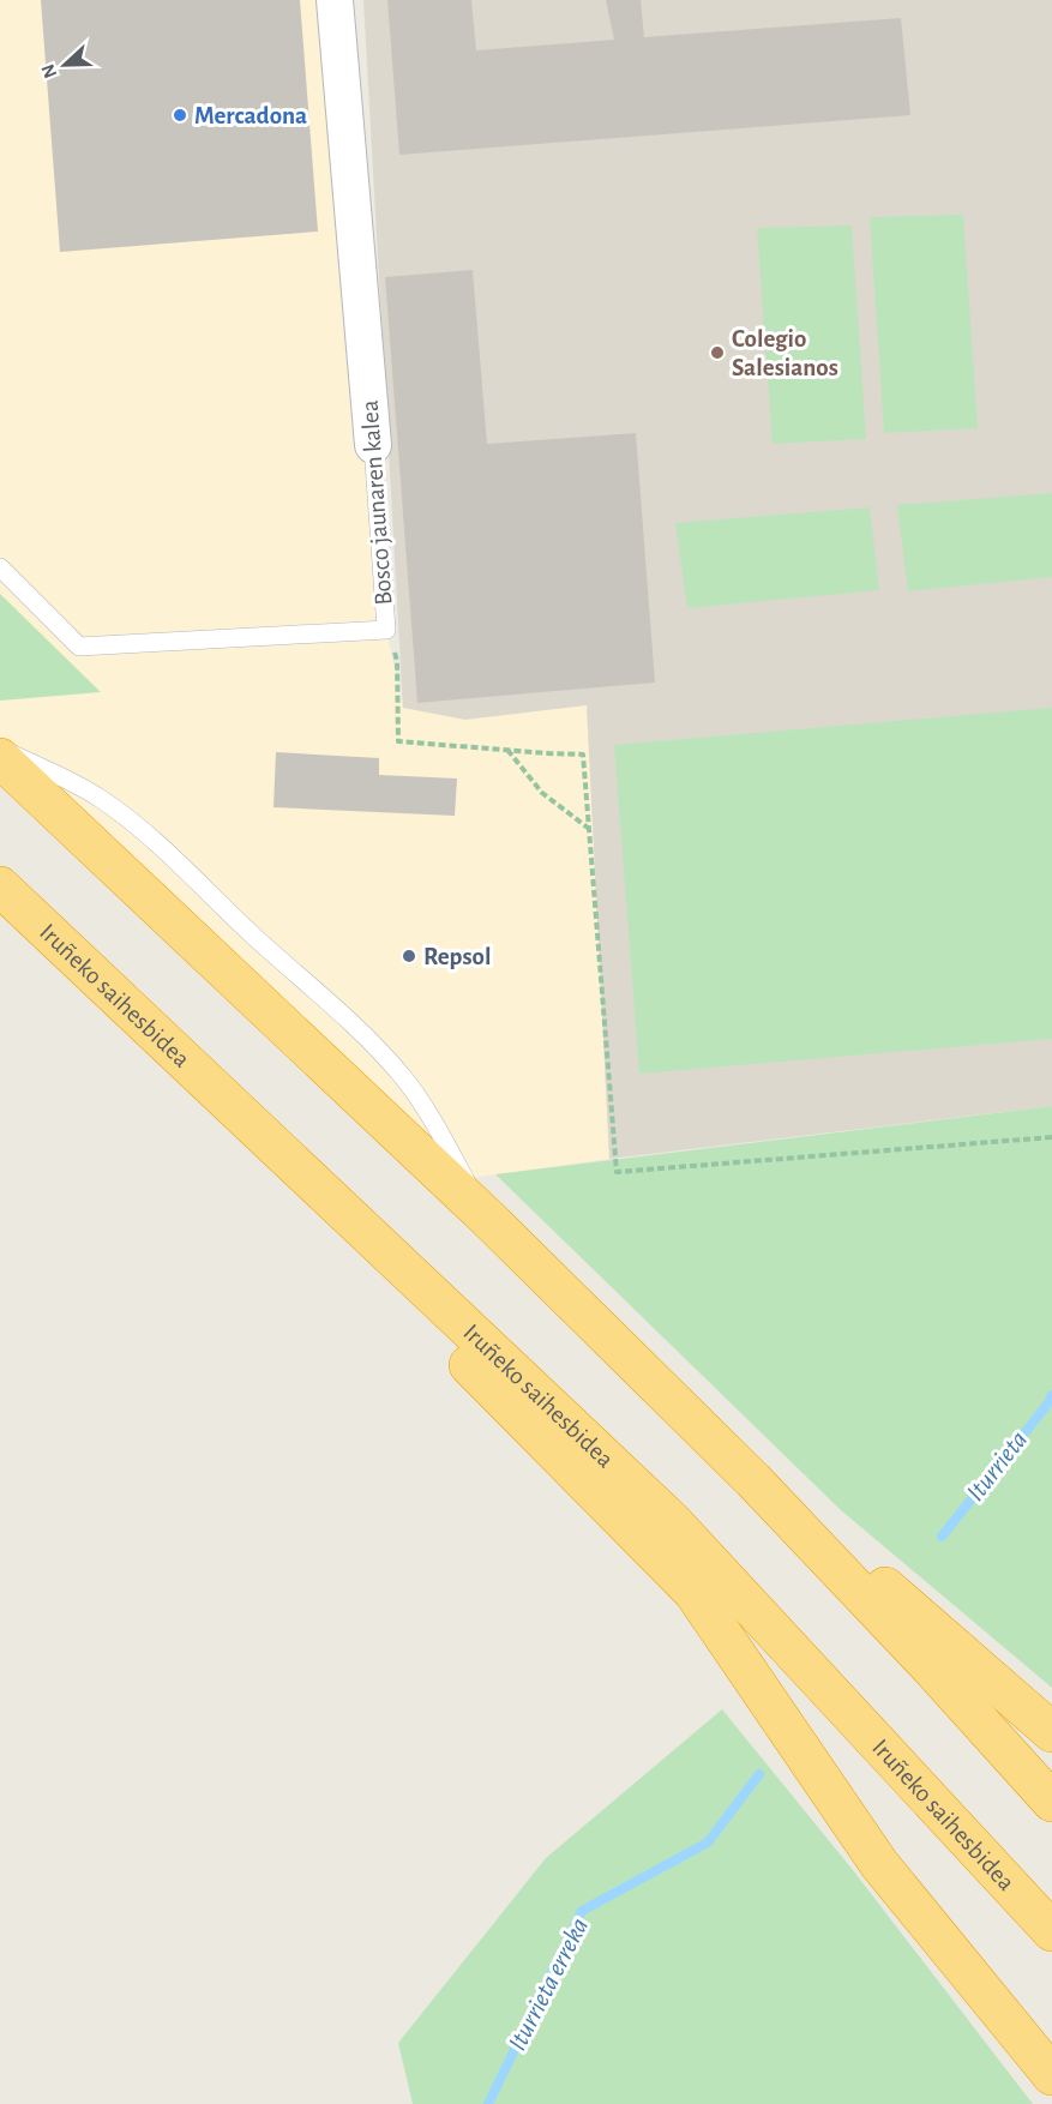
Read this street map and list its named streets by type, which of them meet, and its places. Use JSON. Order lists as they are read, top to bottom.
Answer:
{
  "streets": {
    "highway": ["Iruñeko saihesbidea"],
    "street": ["Bosco jaunaren kalea"]
  },
  "water": ["Iturrieta", "Iturrieta erreka"],
  "places": ["Mercadona", "Colegio Salesianos", "Repsol"],
  "north": "left"
}
